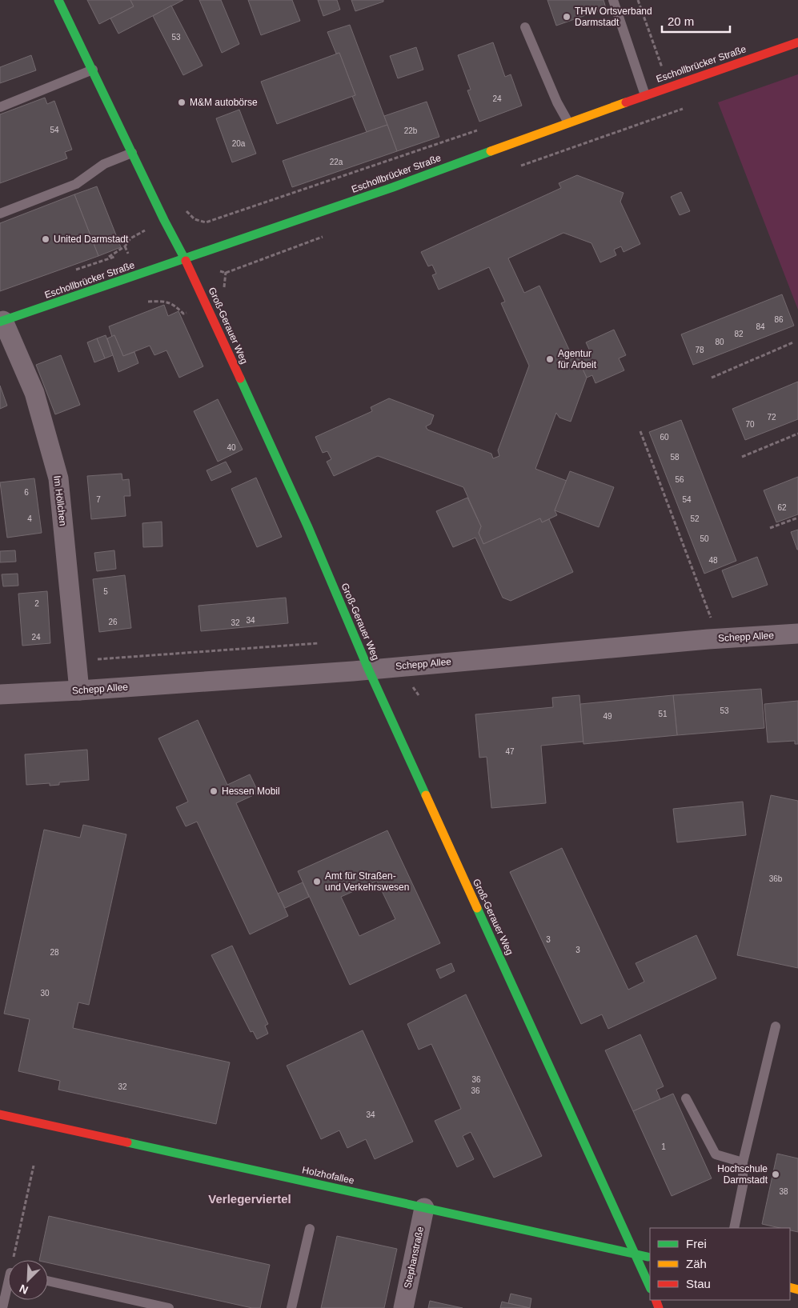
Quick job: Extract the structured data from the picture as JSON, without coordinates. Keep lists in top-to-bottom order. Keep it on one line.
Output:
{"streets":{"main road":["Eschollbrücker Straße","Groß-Gerauer Weg","Holzhofallee"],"street":["Im Höllchen","Schepp Allee","Stephanstraße"]},"crossings":[["Eschollbrücker Straße","Groß-Gerauer Weg"],["Eschollbrücker Straße","Im Höllchen"],["Groß-Gerauer Weg","Schepp Allee"],["Groß-Gerauer Weg","Holzhofallee"],["Im Höllchen","Schepp Allee"],["Holzhofallee","Stephanstraße"]],"districts":["Verlegerviertel"],"places":["THW Ortsverband Darmstadt","M&M autobörse","United Darmstadt","Agentur für Arbeit","Hessen Mobil","Amt für Straßen- und Verkehrswesen","Hochschule Darmstadt"],"house_numbers":["53","24","54","22b","20a","22a","86","84","82","80","78","72","70","60","40","58","56","6","7","54","62","4","52","50","48","5","2","34","26","32","24","53","51","49","47","36b","3","3","28","30","36","32","36","34","1","38"],"legend":["Frei","Zäh","Stau"],"scale_bar":"20 m","north":"bottom left"}
